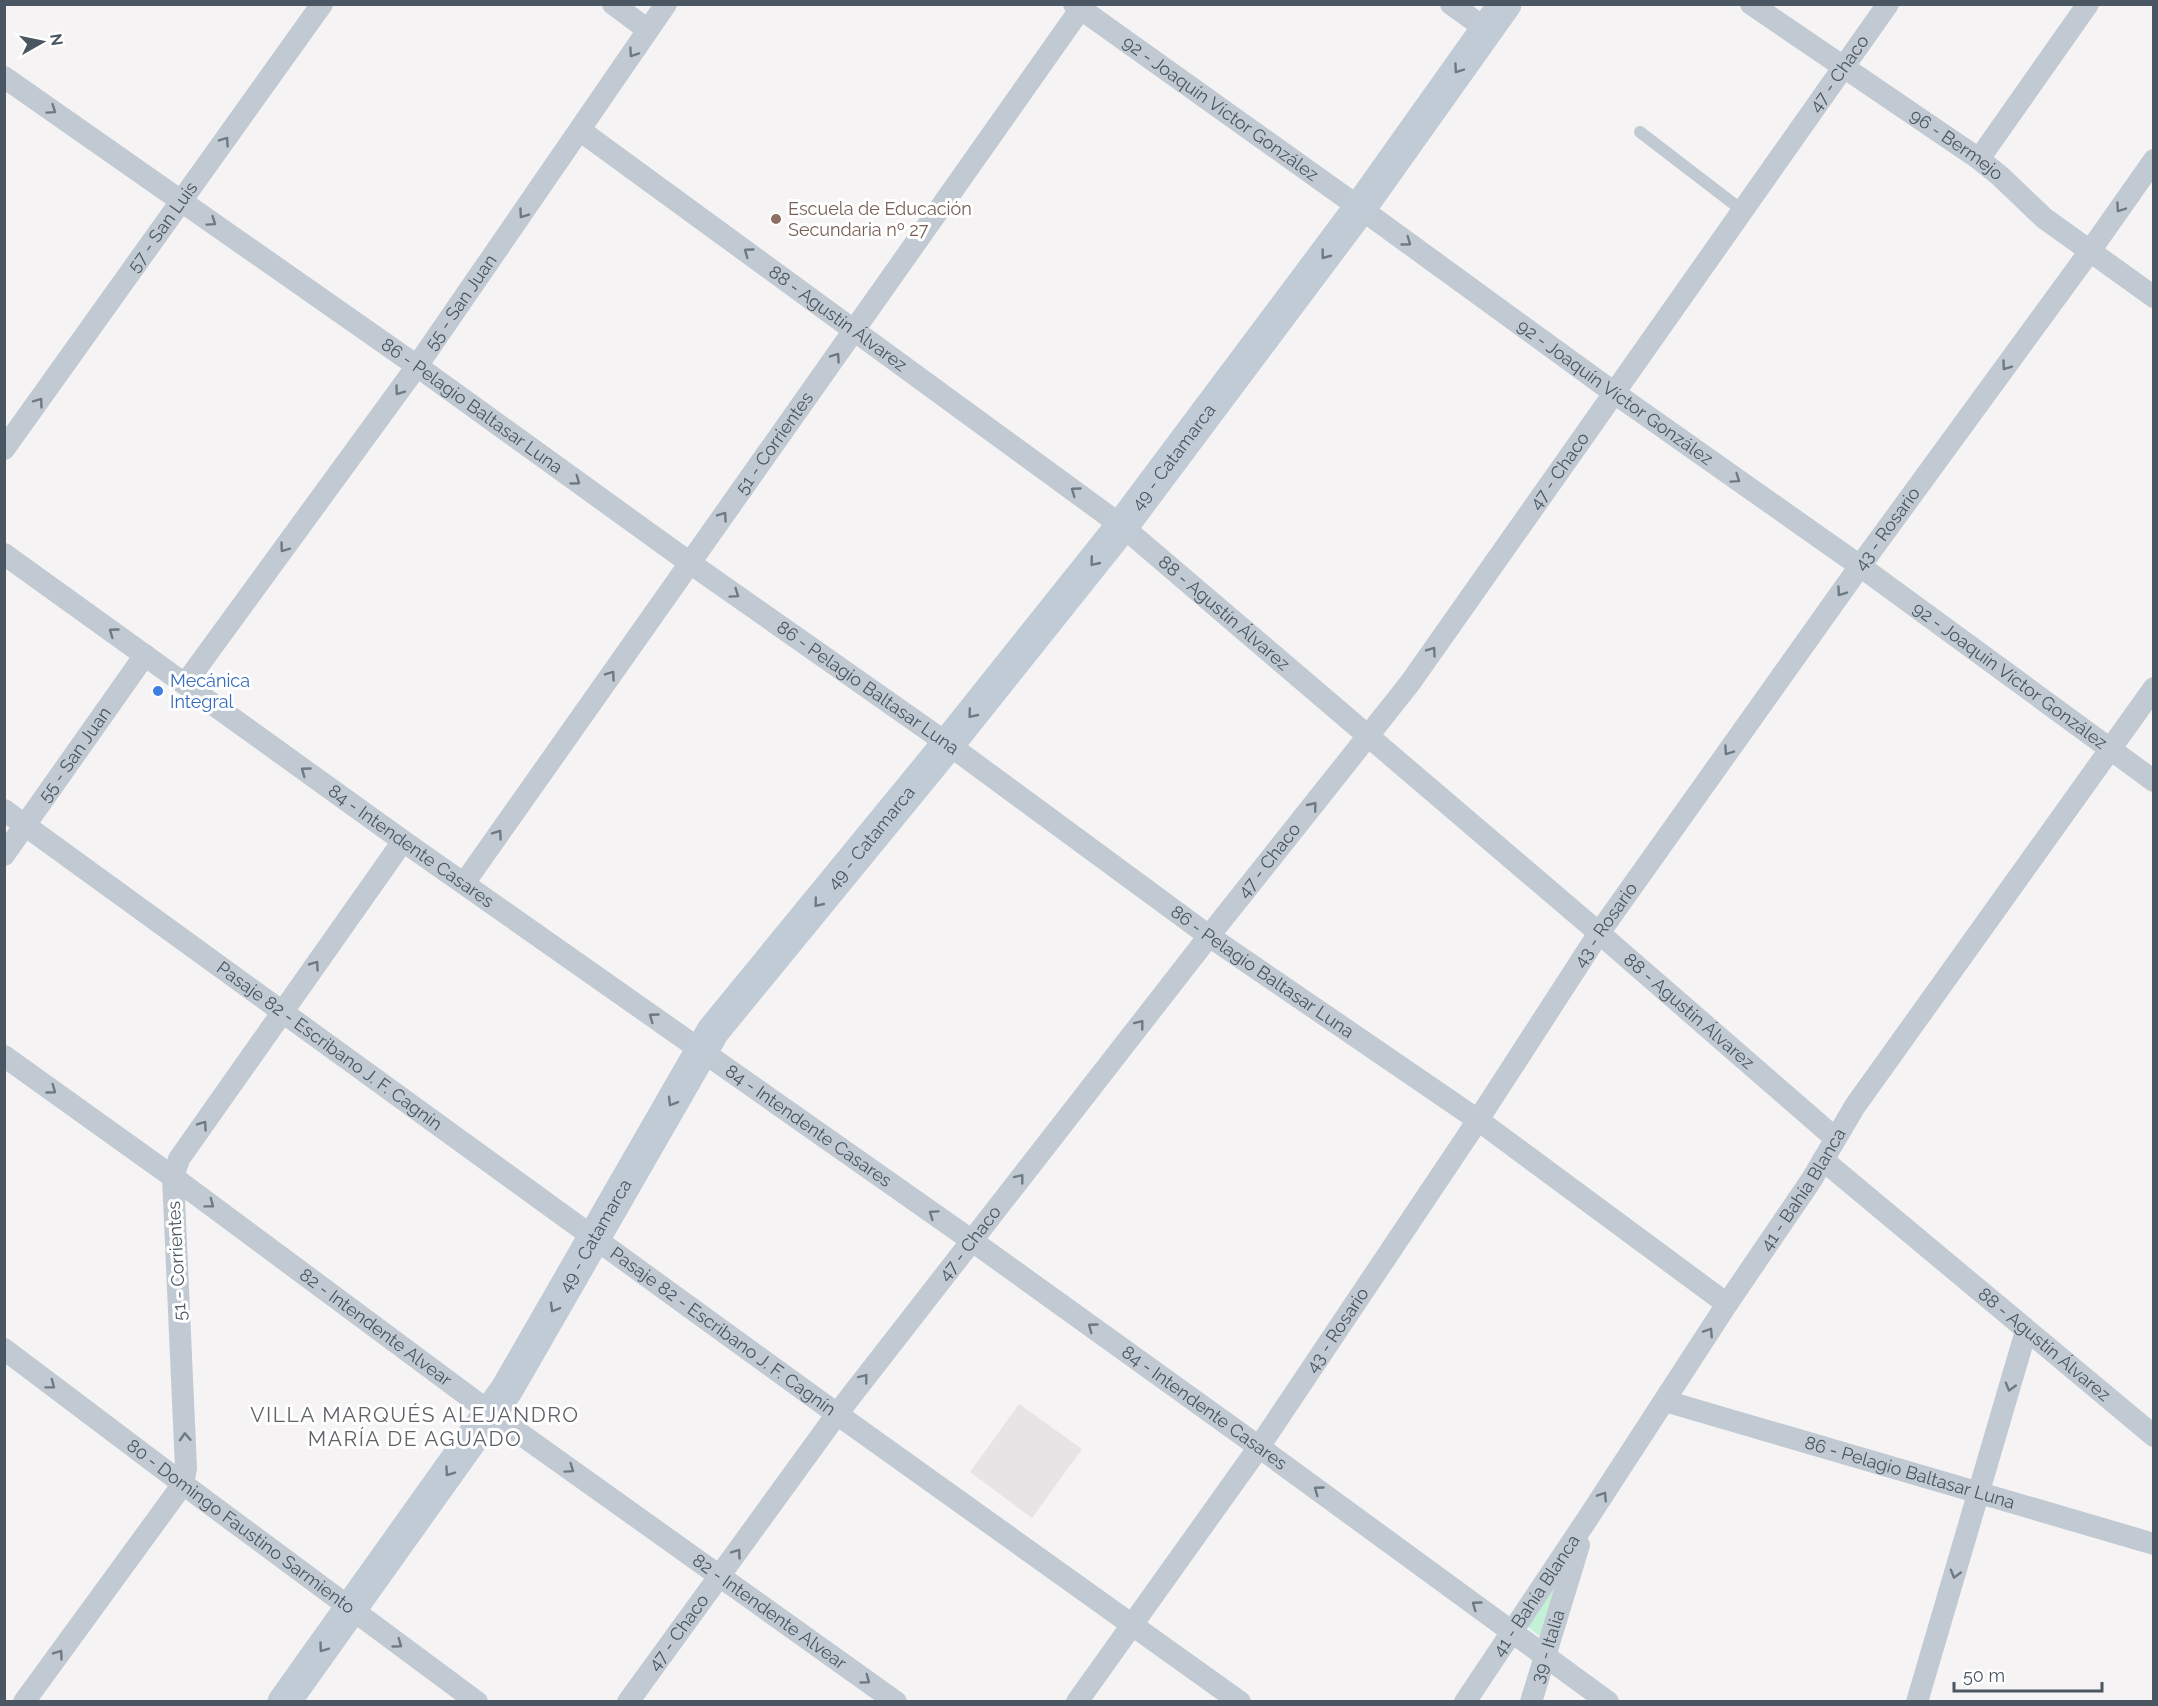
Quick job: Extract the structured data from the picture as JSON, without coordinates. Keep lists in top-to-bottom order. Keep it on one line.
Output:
{"streets":{"street":["47 - Chaco","92 - Joaquín Víctor González","96 - Bermejo","57 - San Luis","55 - San Juan","88 - Agustín Álvarez","86 - Pelagio Baltasar Luna","51 - Corrientes","49 - Catamarca","43 - Rosario","84 - Intendente Casares","Pasaje 82 - Escribano J. F. Cagnín","41 - Bahía Blanca","82 - Intendente Alvear","80 - Domingo Faustino Sarmiento","39 - Italia"]},"crossings":[["47 - Chaco","92 - Joaquín Víctor González"],["47 - Chaco","96 - Bermejo"],["47 - Chaco","88 - Agustín Álvarez"],["47 - Chaco","86 - Pelagio Baltasar Luna"],["47 - Chaco","84 - Intendente Casares"],["47 - Chaco","Pasaje 82 - Escribano J. F. Cagnín"],["47 - Chaco","82 - Intendente Alvear"],["92 - Joaquín Víctor González","51 - Corrientes"],["92 - Joaquín Víctor González","49 - Catamarca"],["92 - Joaquín Víctor González","43 - Rosario"],["92 - Joaquín Víctor González","41 - Bahía Blanca"],["96 - Bermejo","43 - Rosario"],["57 - San Luis","86 - Pelagio Baltasar Luna"],["55 - San Juan","88 - Agustín Álvarez"],["55 - San Juan","86 - Pelagio Baltasar Luna"],["55 - San Juan","84 - Intendente Casares"],["55 - San Juan","Pasaje 82 - Escribano J. F. Cagnín"],["88 - Agustín Álvarez","51 - Corrientes"],["88 - Agustín Álvarez","49 - Catamarca"],["88 - Agustín Álvarez","43 - Rosario"],["88 - Agustín Álvarez","41 - Bahía Blanca"],["86 - Pelagio Baltasar Luna","51 - Corrientes"],["86 - Pelagio Baltasar Luna","49 - Catamarca"],["86 - Pelagio Baltasar Luna","43 - Rosario"],["86 - Pelagio Baltasar Luna","41 - Bahía Blanca"],["51 - Corrientes","84 - Intendente Casares"],["51 - Corrientes","Pasaje 82 - Escribano J. F. Cagnín"],["51 - Corrientes","82 - Intendente Alvear"],["51 - Corrientes","80 - Domingo Faustino Sarmiento"],["49 - Catamarca","84 - Intendente Casares"],["49 - Catamarca","Pasaje 82 - Escribano J. F. Cagnín"],["49 - Catamarca","82 - Intendente Alvear"],["49 - Catamarca","80 - Domingo Faustino Sarmiento"],["43 - Rosario","84 - Intendente Casares"],["43 - Rosario","Pasaje 82 - Escribano J. F. Cagnín"],["84 - Intendente Casares","41 - Bahía Blanca"],["84 - Intendente Casares","39 - Italia"],["41 - Bahía Blanca","39 - Italia"]],"one_way":["47 - Chaco","92 - Joaquín Víctor González","57 - San Luis","55 - San Juan","86 - Pelagio Baltasar Luna","51 - Corrientes","49 - Catamarca","43 - Rosario","84 - Intendente Casares","82 - Intendente Alvear","80 - Domingo Faustino Sarmiento"],"districts":["VILLA MARQUÉS ALEJANDRO MARÍA DE AGUADO"],"places":["Escuela de Educación Secundaria nº 27","Mecánica Integral"],"scale_bar":"50 m","north":"right"}
